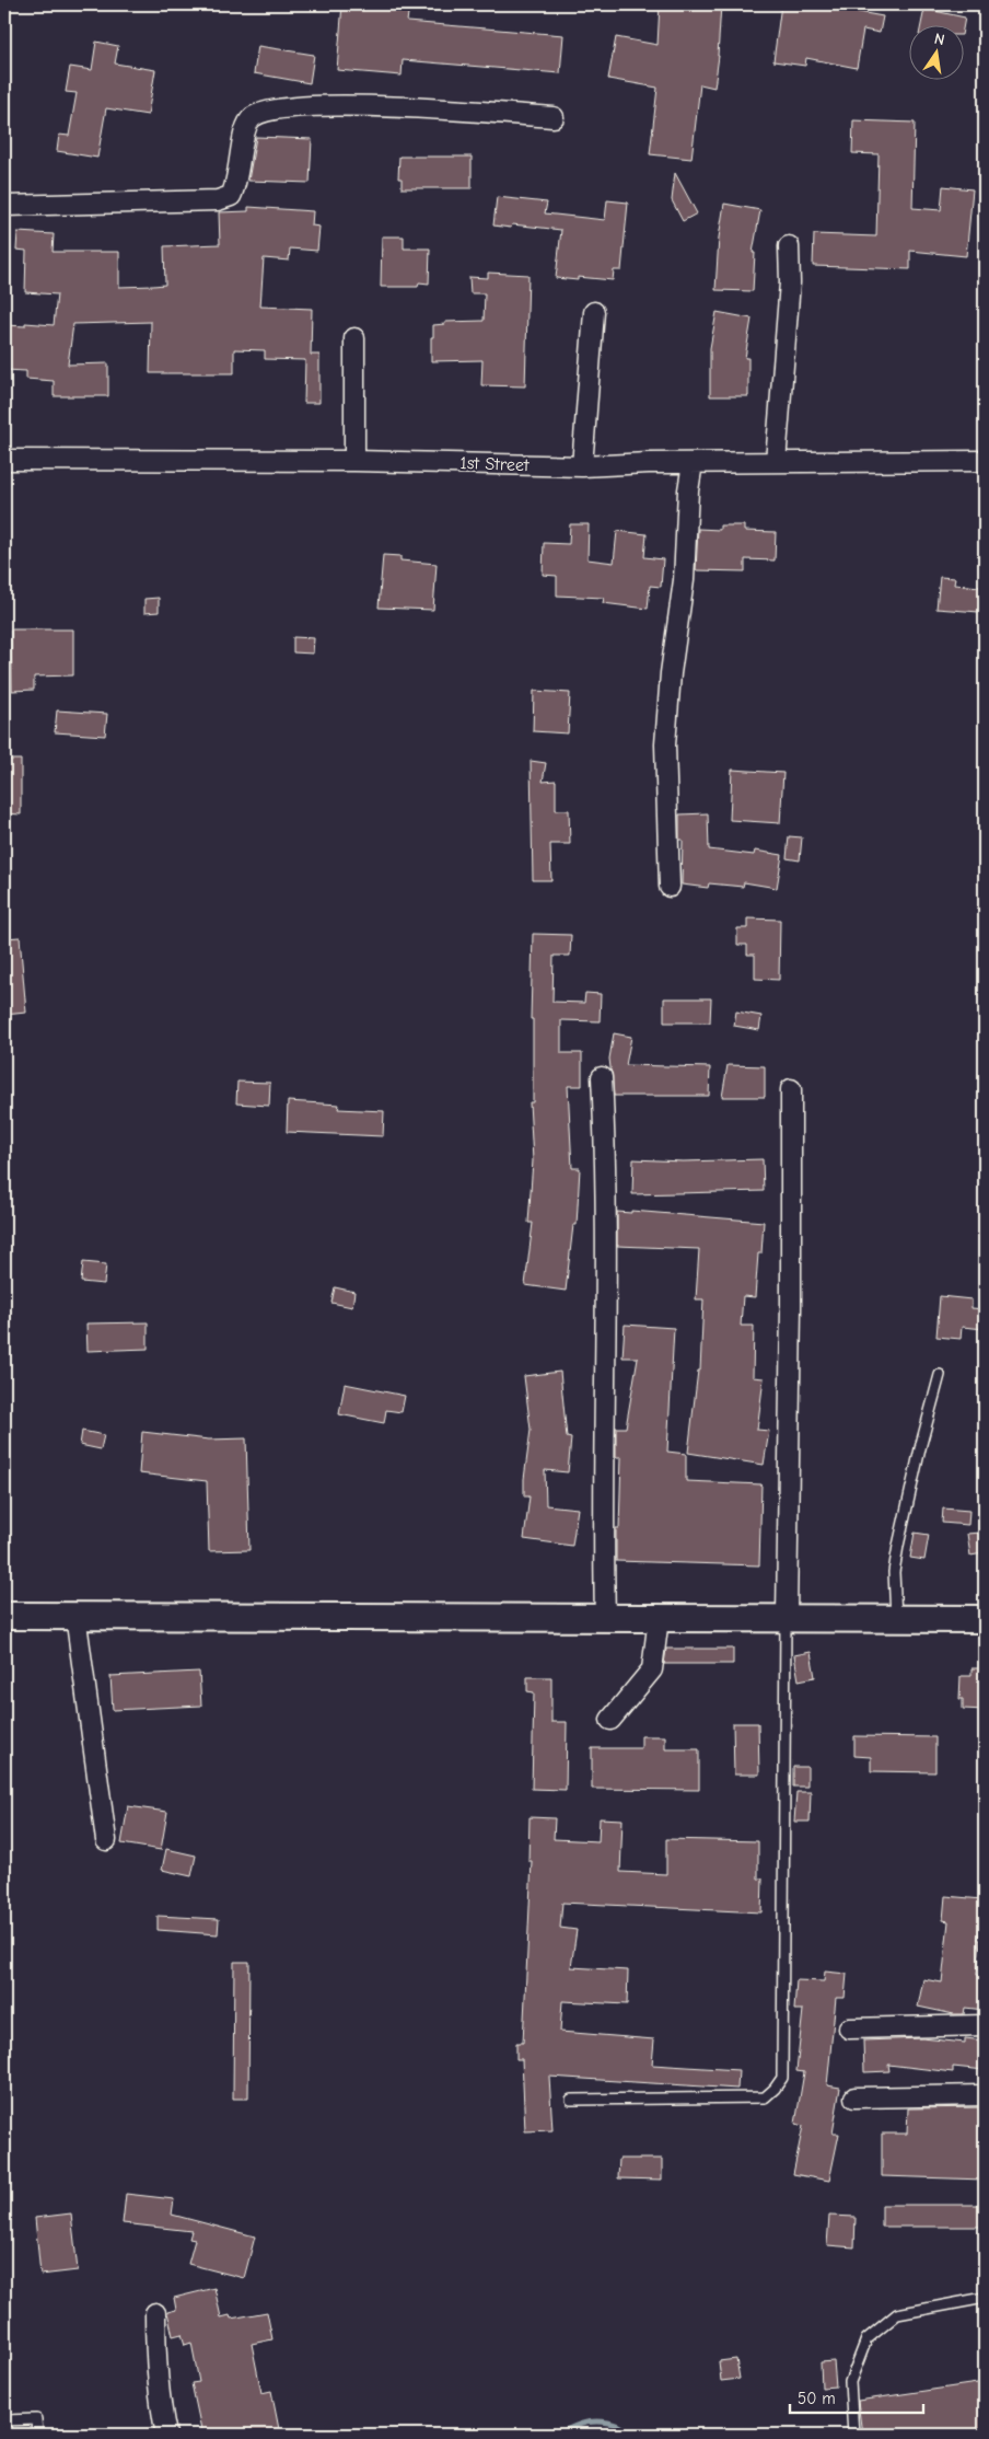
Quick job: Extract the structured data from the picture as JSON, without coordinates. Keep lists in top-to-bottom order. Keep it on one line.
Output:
{"streets":{"street":["1st Street"]},"scale_bar":"50 m","north":"top"}
